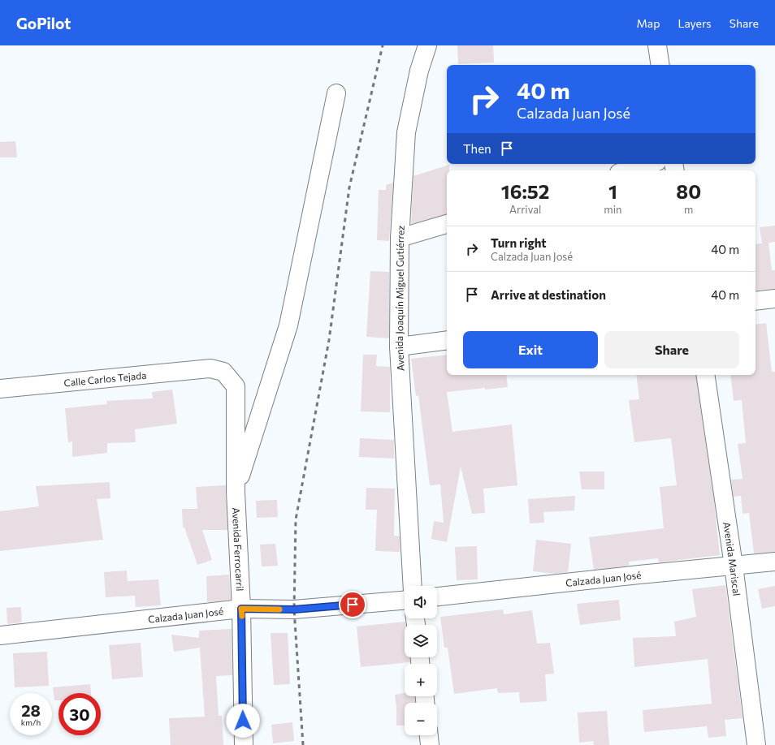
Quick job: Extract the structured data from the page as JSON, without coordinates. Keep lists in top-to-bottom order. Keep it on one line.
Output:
{"streets":{"street":["Avenida Joaquín Miguel Gutiérrez","Calle Carlos Tejada","Avenida Ferrocarril","Avenida Mariscal","Calzada Juan José"]},"crossings":[["Calle Carlos Tejada","Avenida Ferrocarril"],["Avenida Ferrocarril","Calzada Juan José"],["Avenida Mariscal","Calzada Juan José"]],"page":{"header":"GoPilot","nav":["Map","Layers","Share"],"turn":["40 m","Calzada Juan José"],"then":"Then","eta":["16:52","Arrival","1","min","80","m"],"list":[{"name":"Turn right","note":"Calzada Juan José","value":"40 m"},{"name":"Arrive at destination","value":"40 m"}],"buttons":["Exit","Share"],"map_buttons":["+","−"],"speed":"28 km/h","limit":"30"}}
